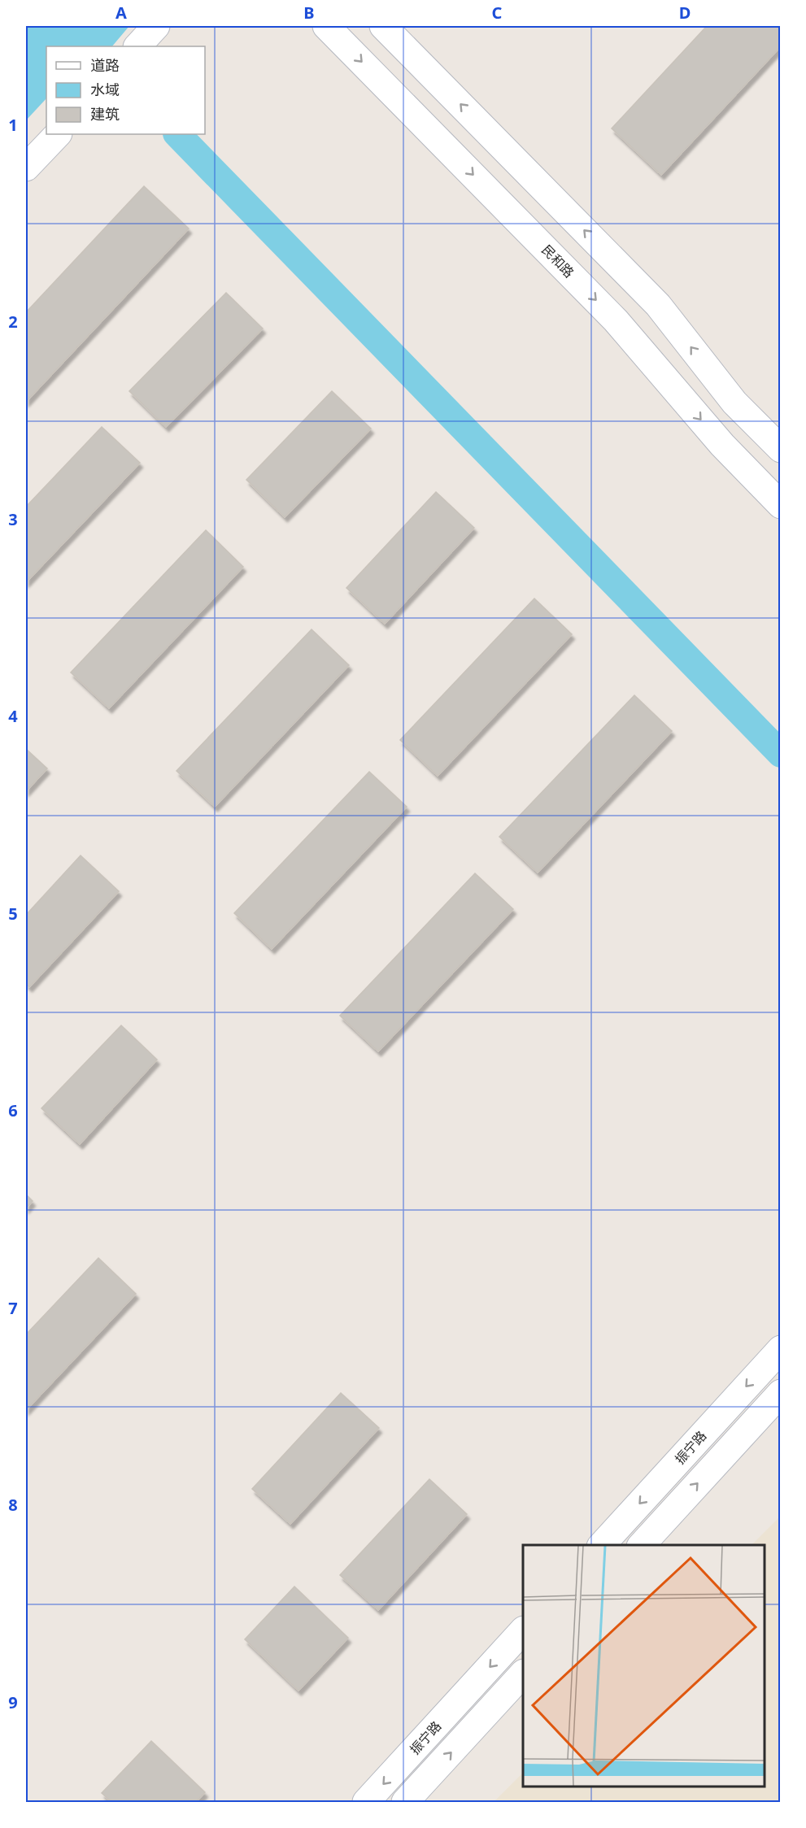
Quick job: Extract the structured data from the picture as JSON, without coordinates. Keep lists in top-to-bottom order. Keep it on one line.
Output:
{"streets":{"main road":["民和路","振宁路"]},"legend":["道路","水域","建筑"],"grid":{"columns":["A","B","C","D"],"rows":["1","2","3","4","5","6","7","8","9"]}}
